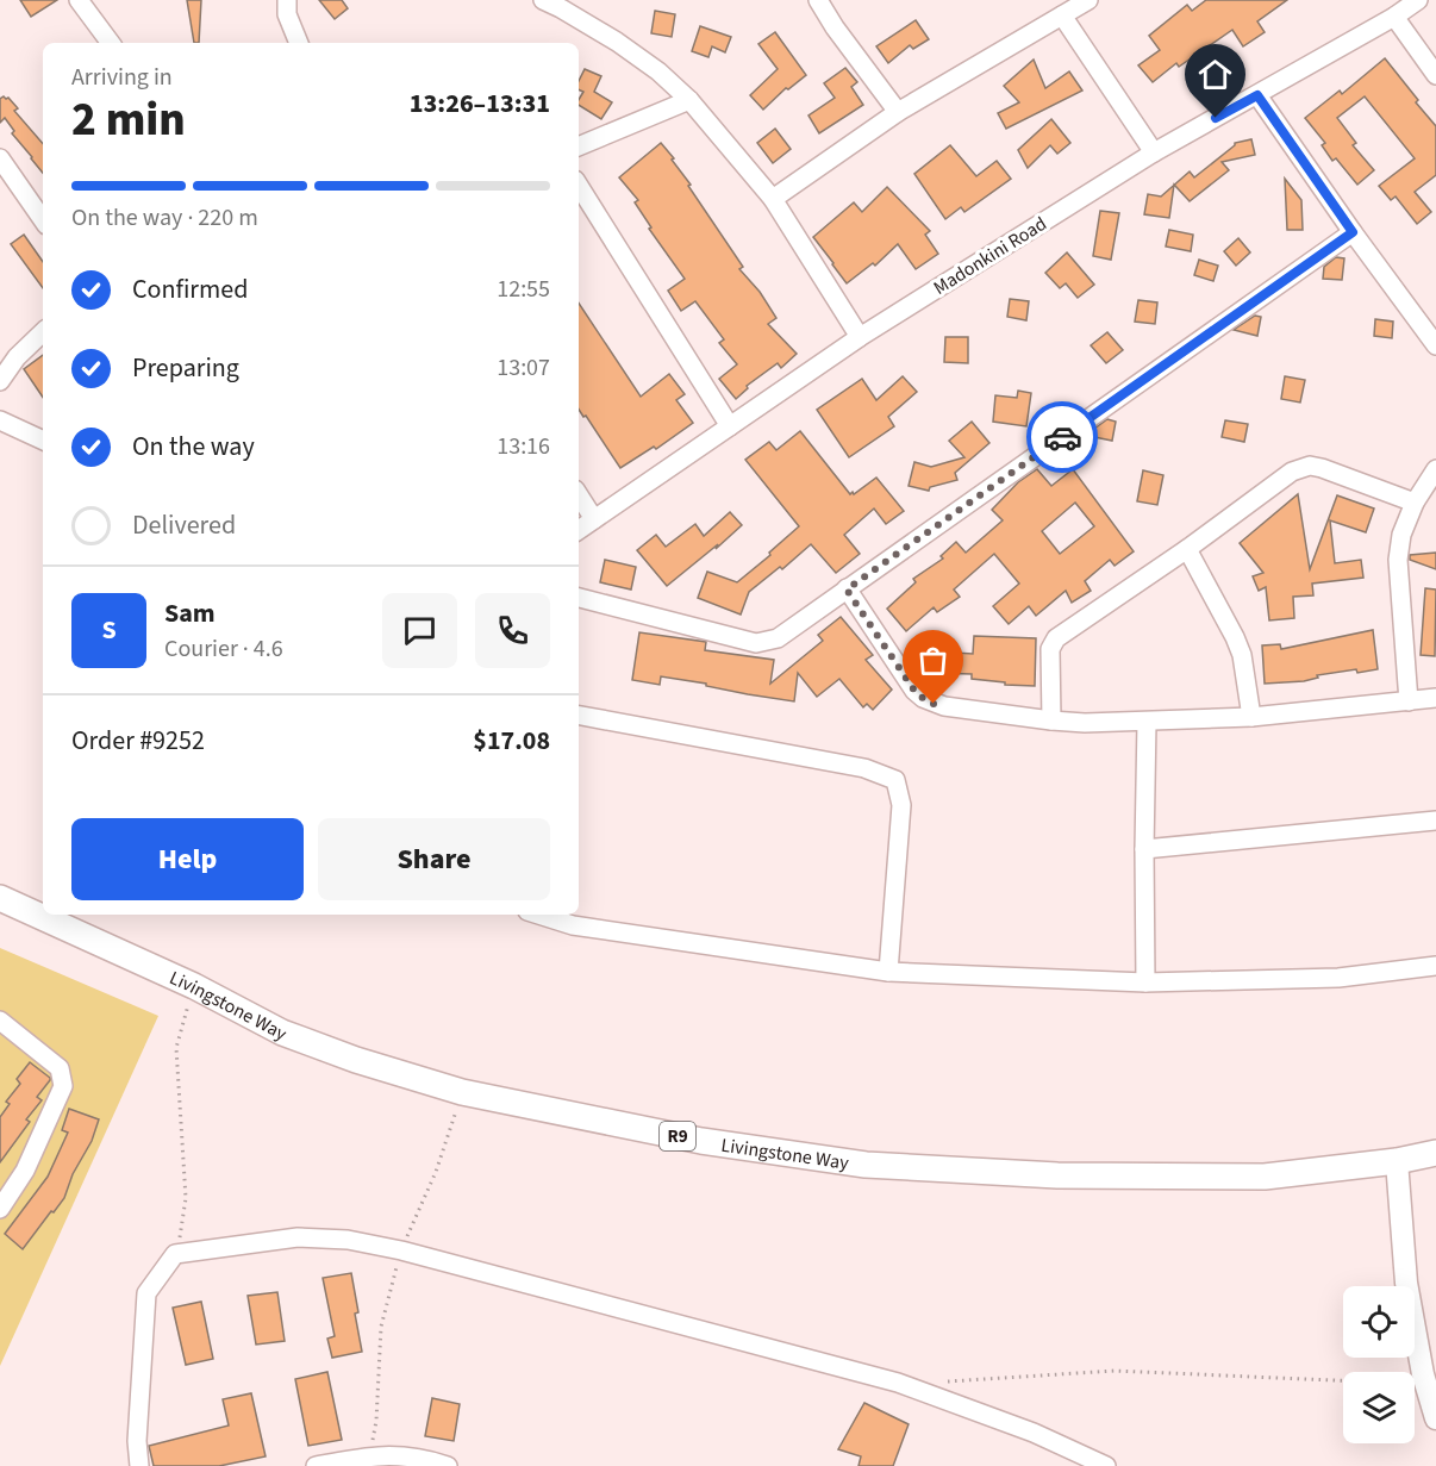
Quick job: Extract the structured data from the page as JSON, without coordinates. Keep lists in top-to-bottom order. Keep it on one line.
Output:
{"streets":{"highway":["Livingstone Way","R9"],"street":["Madonkini Road"]},"crossings":[["Livingstone Way","R9"]],"page":{"heading":["2 min","Arriving in","13:26–13:31"],"panel":["Sam","Courier · 4.6","Order #9252","$17.08"],"bar":"On the way · 220 m","list":[["Confirmed","12:55"],["Preparing","13:07"],["On the way","13:16"],"Delivered"],"round":"S","buttons":["Help","Share"]}}
